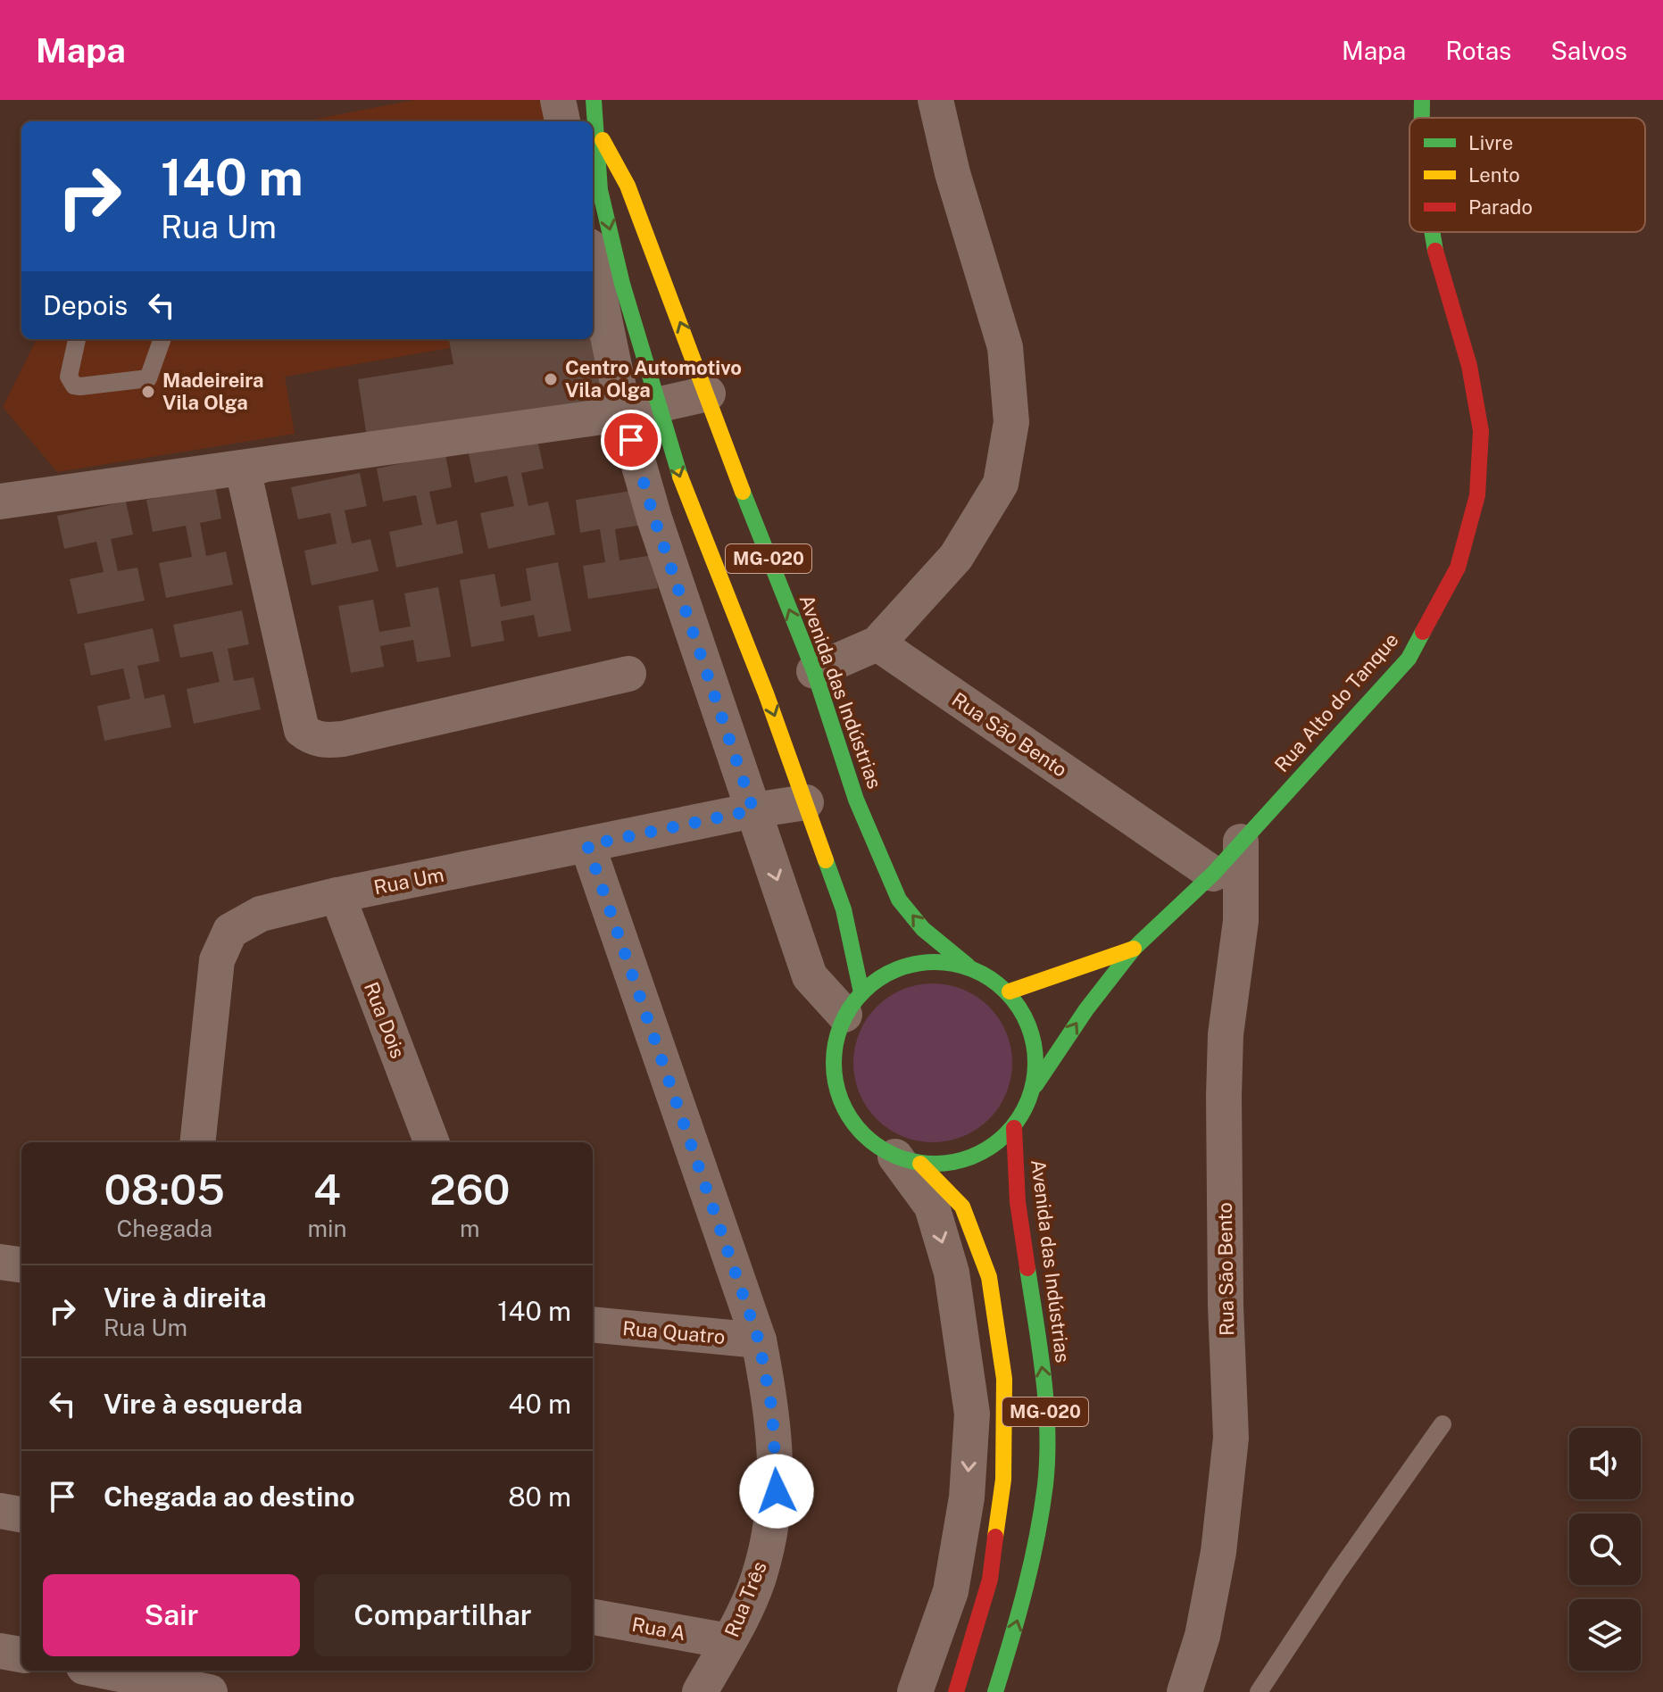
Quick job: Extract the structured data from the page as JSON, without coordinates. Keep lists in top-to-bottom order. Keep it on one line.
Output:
{"streets":{"main road":["MG-020","Avenida das Indústrias","Rua Alto do Tanque"],"street":["Rua São Bento","Rua Um","Rua Dois","Rua Quatro","Rua Três","Rua A"]},"crossings":[["MG-020","Avenida das Indústrias"],["MG-020","Rua Alto do Tanque"],["MG-020","Rua Um"],["Avenida das Indústrias","Rua Alto do Tanque"],["Rua Alto do Tanque","Rua São Bento"],["Rua Um","Rua Dois"],["Rua Um","Rua Três"],["Rua Quatro","Rua Três"],["Rua Três","Rua A"]],"places":["Centro Automotivo Vila Olga","Madeireira Vila Olga"],"legend":["Livre","Lento","Parado"],"page":{"header":"Mapa","nav":["Mapa","Rotas","Salvos"],"turn":["140 m","Rua Um"],"then":"Depois","eta":["08:05","Chegada","4","min","260","m"],"list":[{"name":"Vire à direita","note":"Rua Um","value":"140 m"},{"name":"Vire à esquerda","value":"40 m"},{"name":"Chegada ao destino","value":"80 m"}],"buttons":["Sair","Compartilhar"]}}
